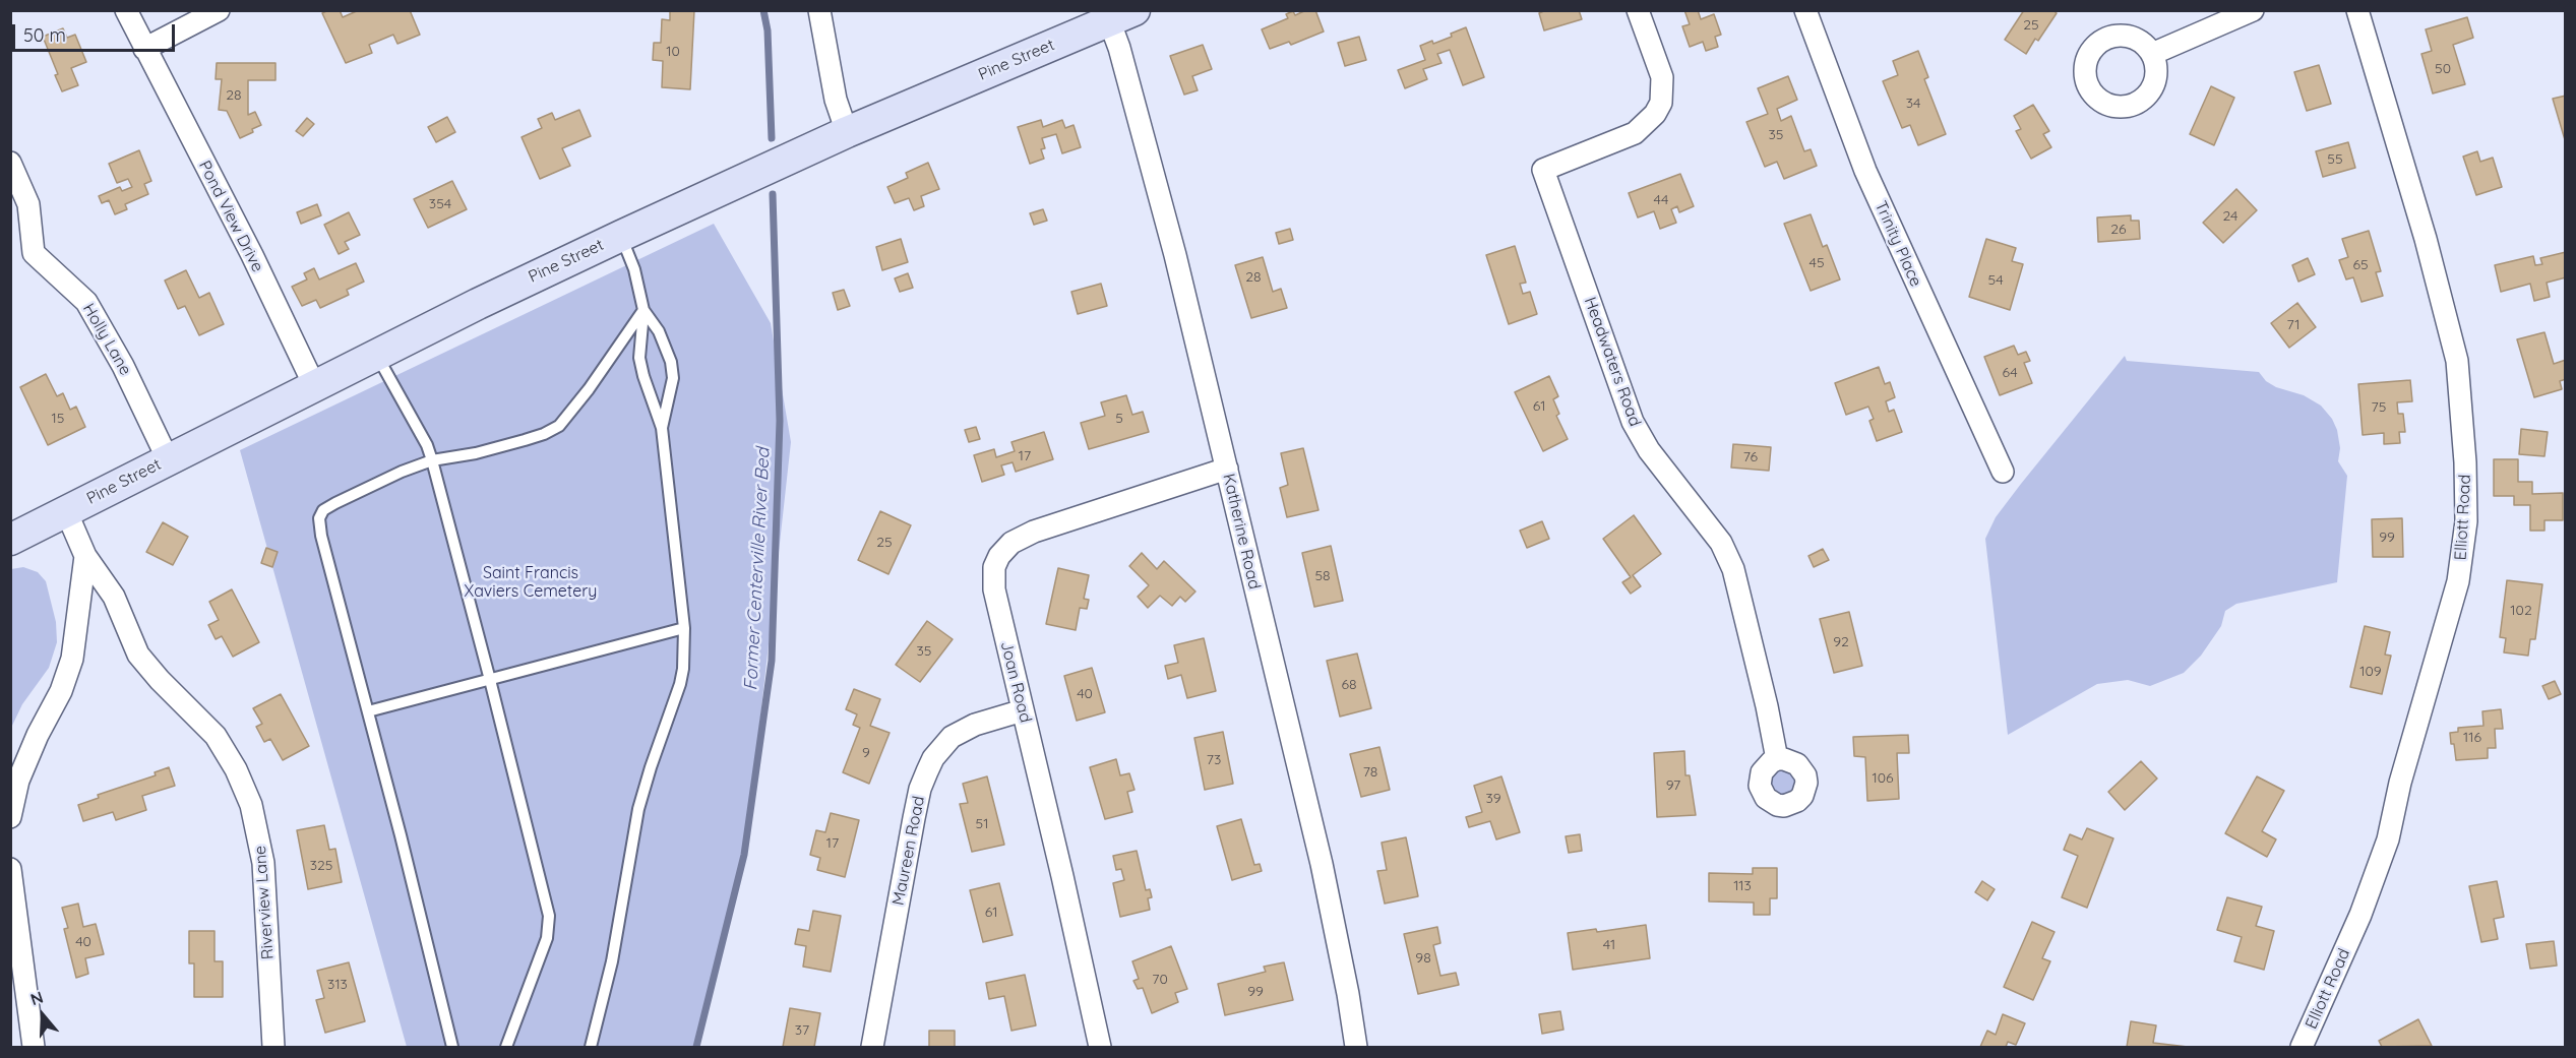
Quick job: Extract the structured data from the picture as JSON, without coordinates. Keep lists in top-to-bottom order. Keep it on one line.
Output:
{"streets":{"main road":["Pine Street"],"street":["Pond View Drive","Trinity Place","Holly Lane","Headwaters Road","Elliott Road","Katherine Road","Joan Road","Maureen Road","Riverview Lane"]},"crossings":[["Pine Street","Pond View Drive"],["Pine Street","Holly Lane"],["Pine Street","Katherine Road"],["Pine Street","Riverview Lane"],["Katherine Road","Joan Road"],["Joan Road","Maureen Road"]],"water":["Former Centerville River Bed"],"parks":["Saint Francis Xaviers Cemetery"],"house_numbers":["25","10","50","28","34","35","55","44","354","24","26","45","65","28","54","71","64","61","75","15","5","17","76","99","25","58","102","92","35","109","68","40","116","9","73","78","106","97","39","51","17","325","113","61","40","41","98","70","313","99","37"],"scale_bar":"50 m","north":"top"}
